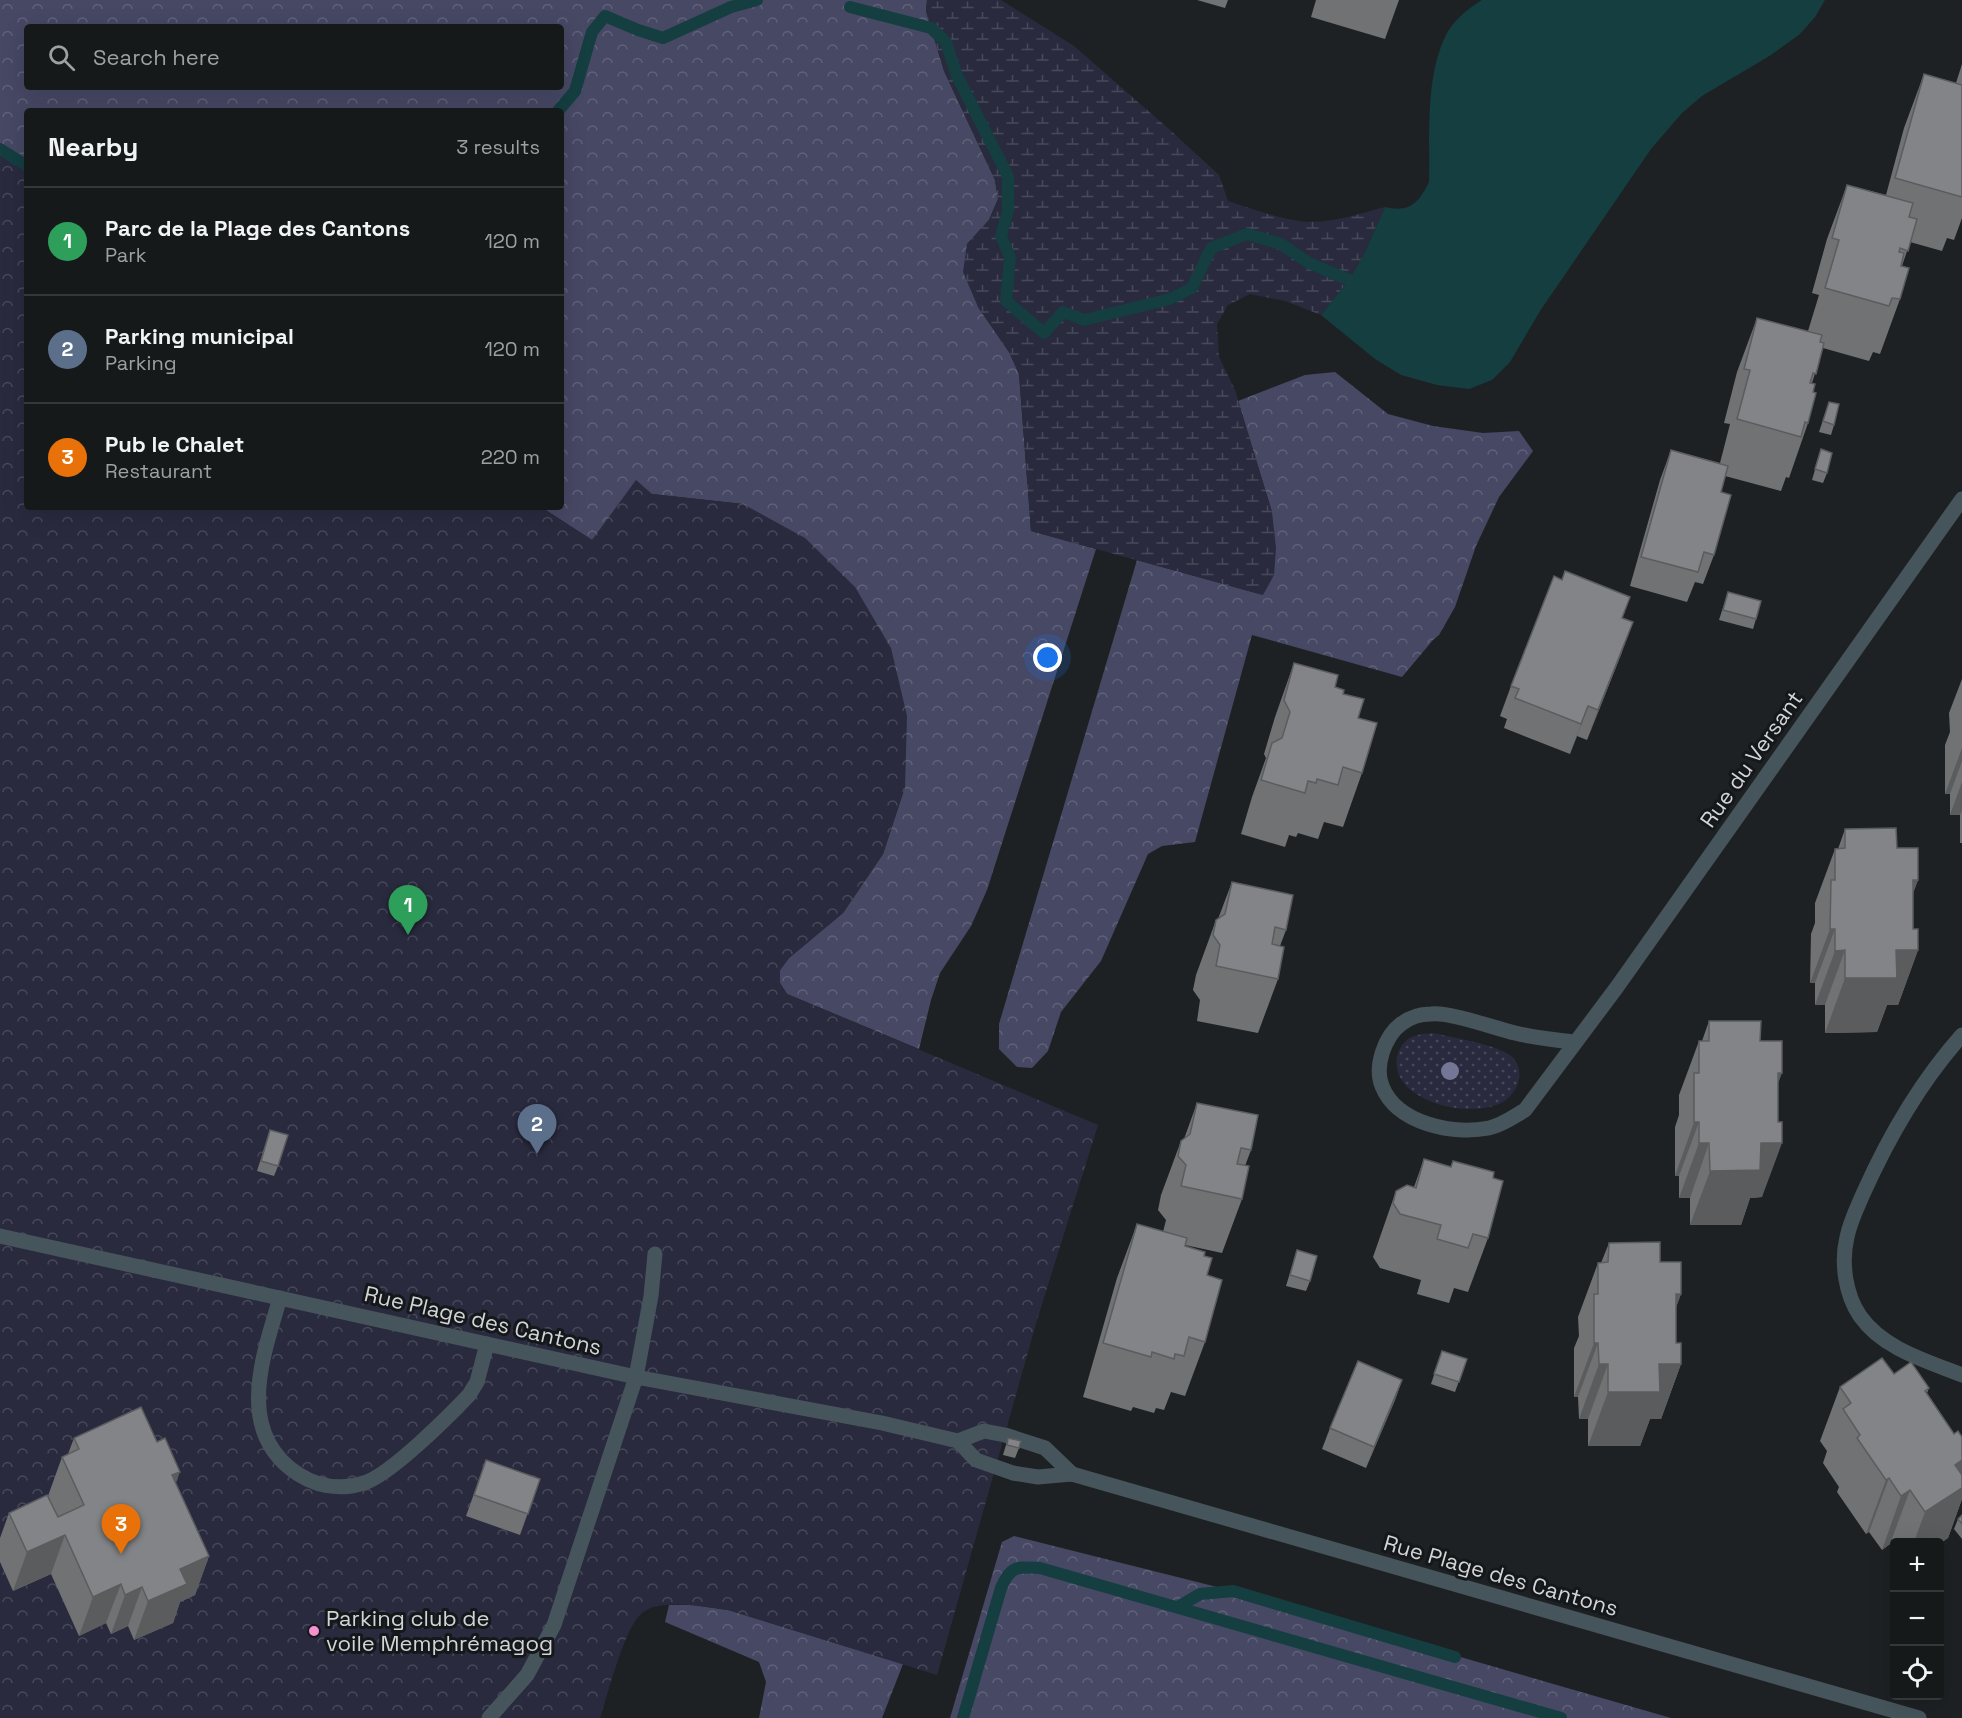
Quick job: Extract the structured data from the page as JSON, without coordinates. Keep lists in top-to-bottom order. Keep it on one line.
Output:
{"streets":{"street":["Rue du Versant","Rue Plage des Cantons"]},"places":["Parking club de voile Memphrémagog"],"page":{"search":"Search here","heading":["Nearby","3 results"],"list":[{"mark":"1","name":"Parc de la Plage des Cantons","note":"Park","value":"120 m"},{"mark":"2","name":"Parking municipal","note":"Parking","value":"120 m"},{"mark":"3","name":"Pub le Chalet","note":"Restaurant","value":"220 m"}],"pins":["1","2","3"],"map_buttons":["+","−"]}}
